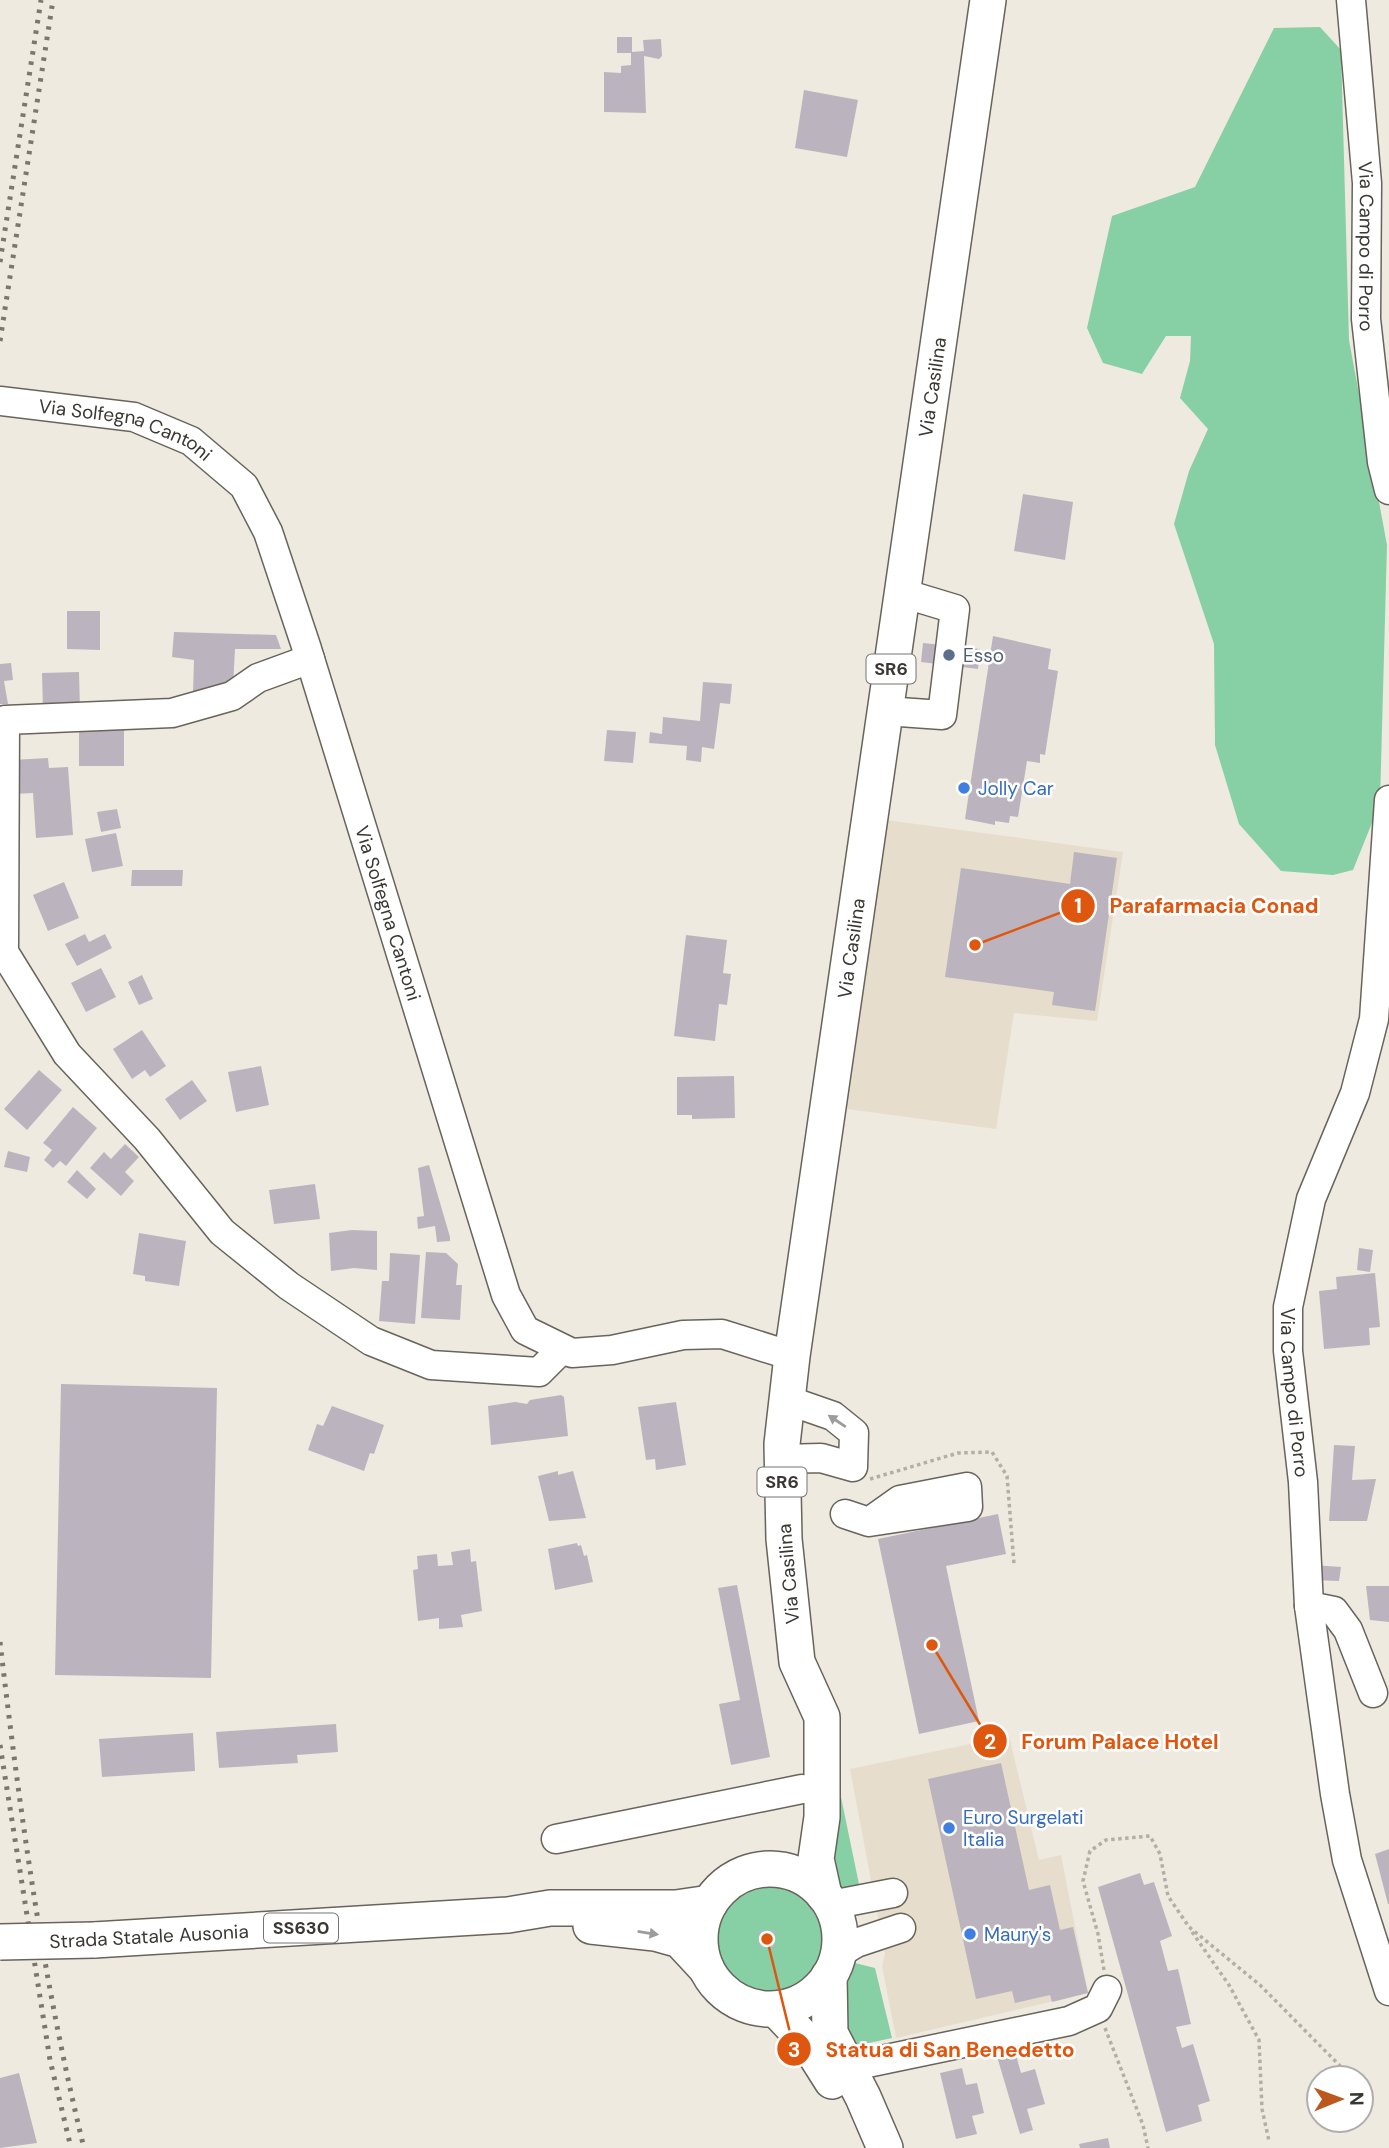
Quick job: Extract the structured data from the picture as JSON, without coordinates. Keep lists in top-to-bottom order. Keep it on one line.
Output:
{"streets":{"main road":["Via Casilina","SR6","SS630","Strada Statale Ausonia"],"street":["Via Campo di Porro","Via Solfegna Cantoni"]},"crossings":[["Via Casilina","Via Solfegna Cantoni"],["Via Casilina","Strada Statale Ausonia"]],"places":["Esso","Jolly Car","Parafarmacia Conad","Forum Palace Hotel","Euro Surgelati Italia","Maury's","Statua di San Benedetto"],"north":"right"}
